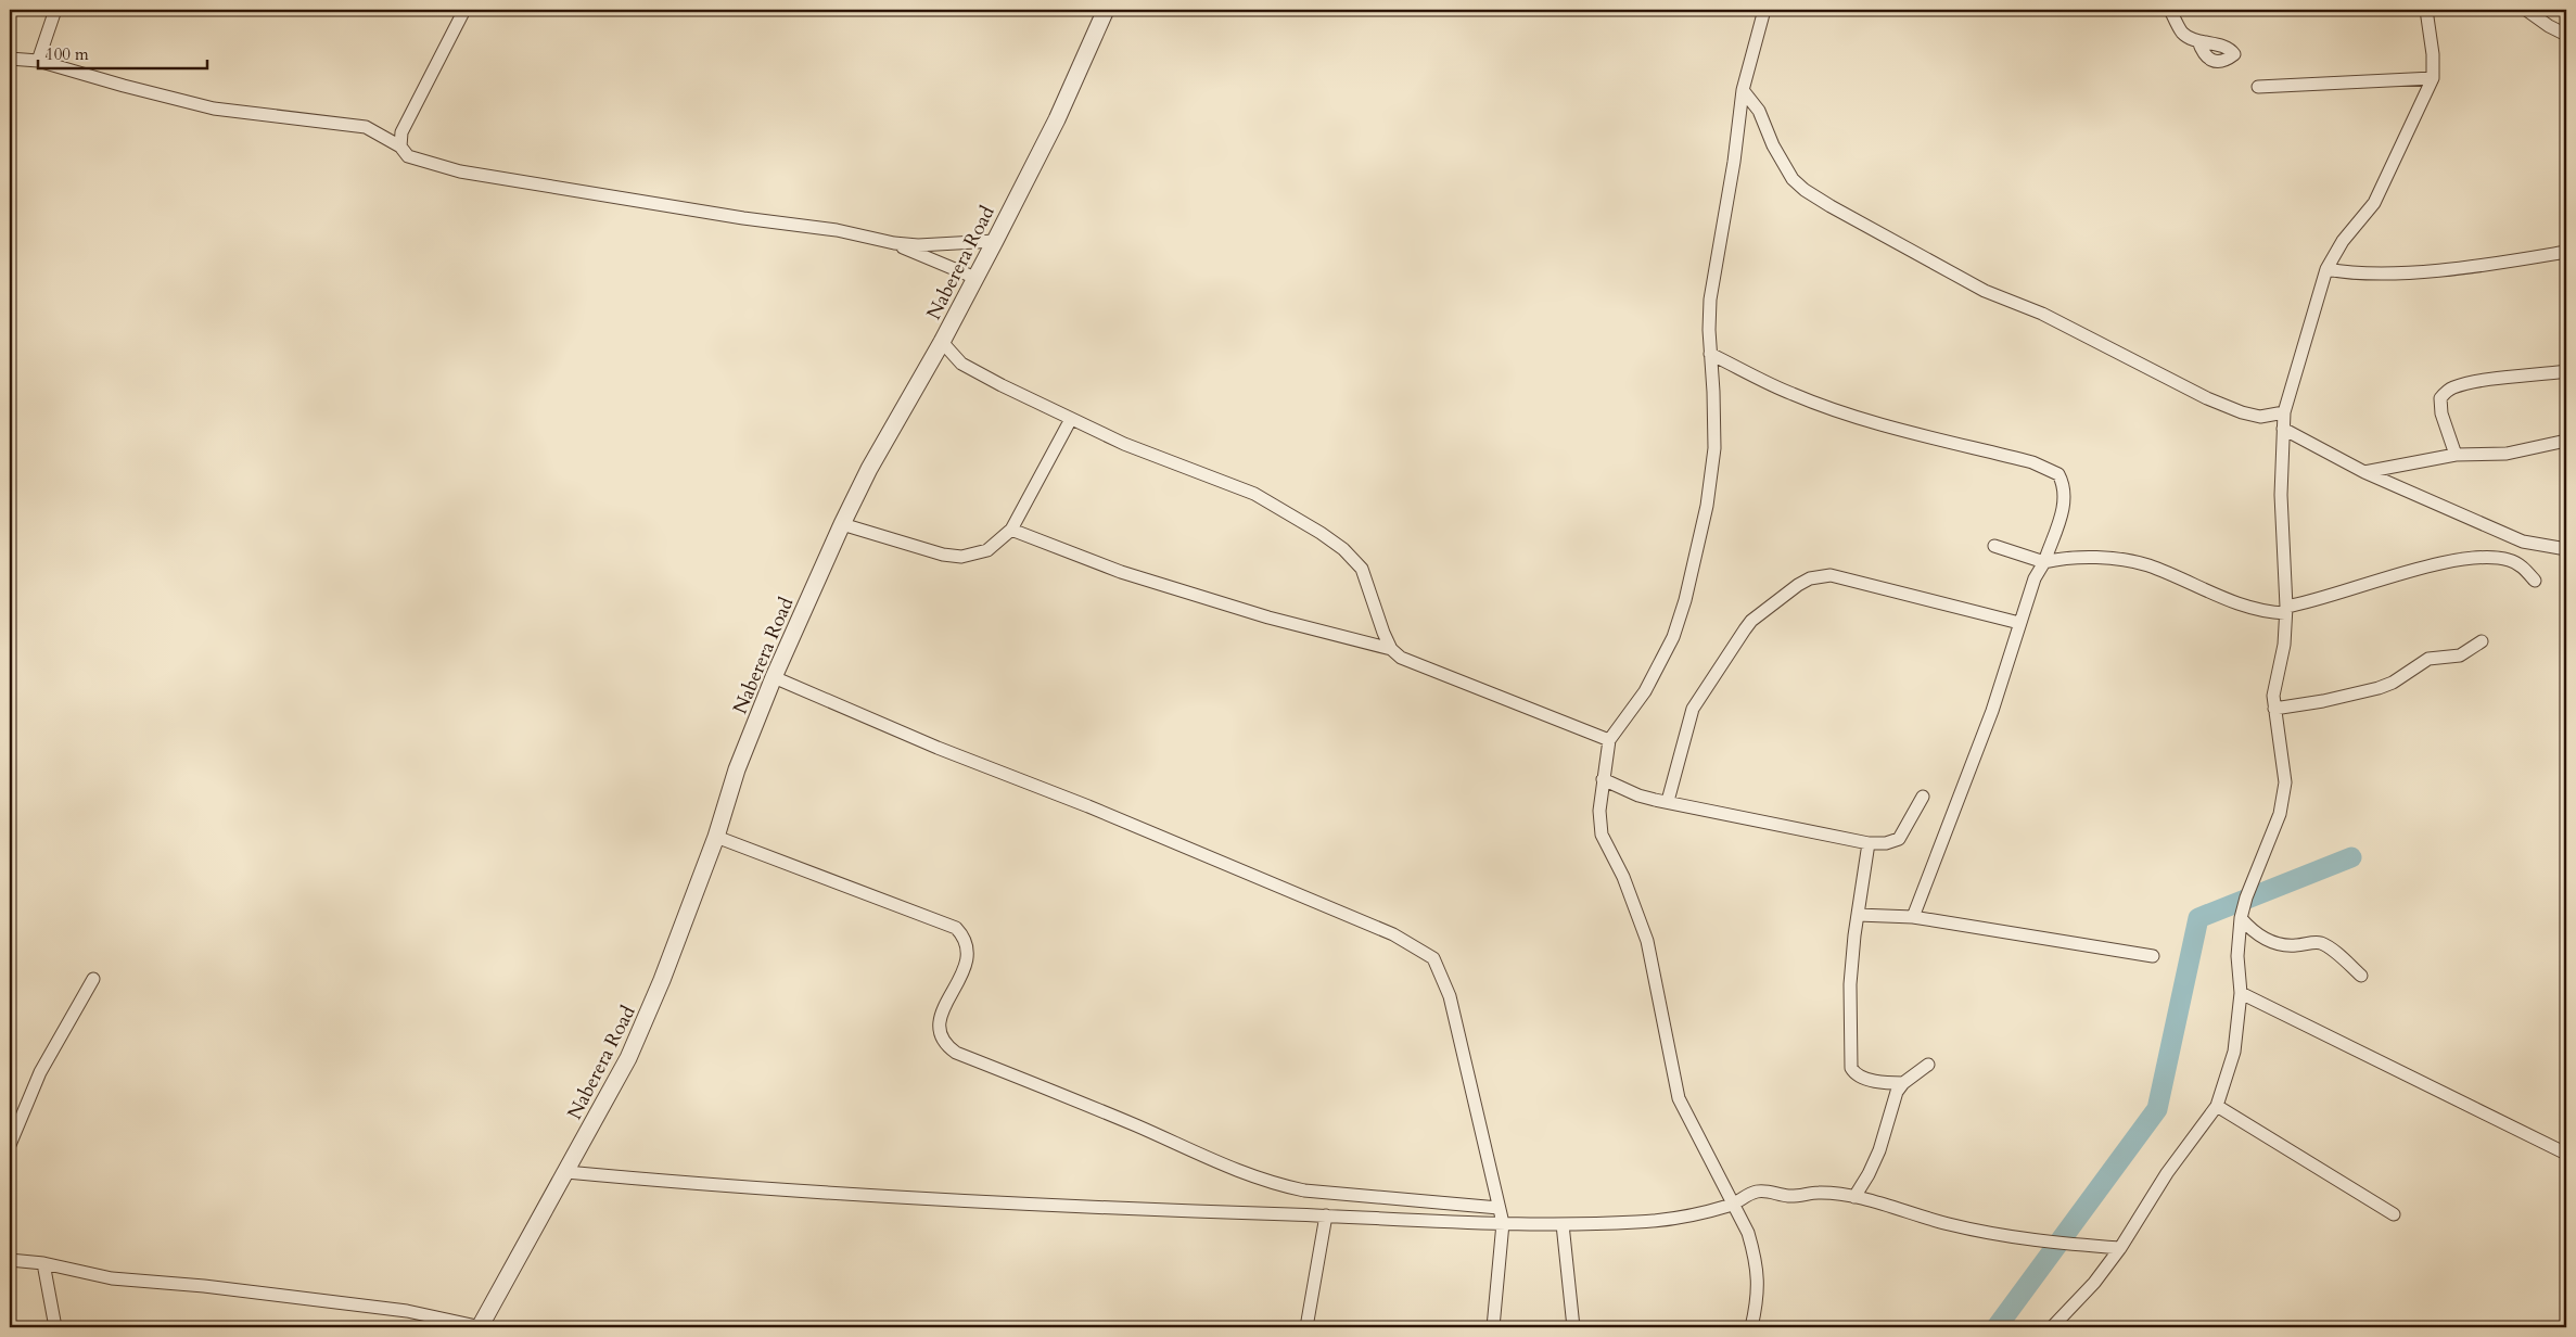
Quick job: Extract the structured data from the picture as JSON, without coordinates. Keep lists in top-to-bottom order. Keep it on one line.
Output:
{"streets":{"street":["Naberera Road"]},"scale_bar":"100 m"}
